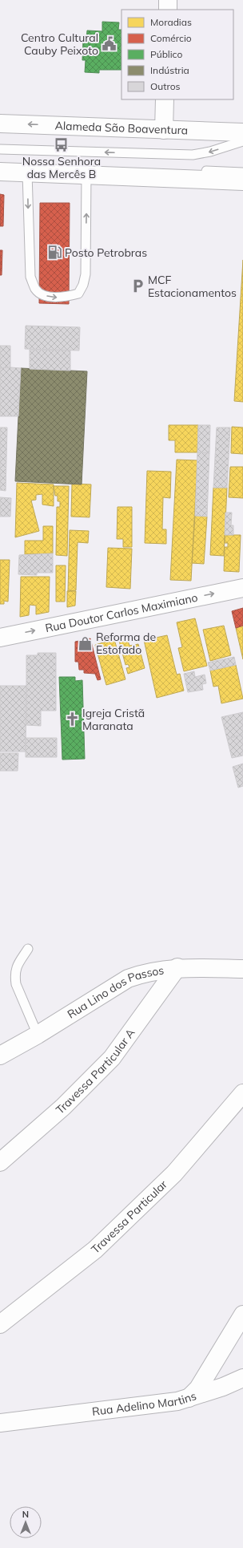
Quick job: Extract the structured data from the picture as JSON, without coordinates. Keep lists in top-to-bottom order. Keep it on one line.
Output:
{"streets":{"main road":["Alameda São Boaventura","Rua Doutor Carlos Maximiano","Rua Lino dos Passos","Travessa Particular A","Travessa Particular","Rua Adelino Martins"]},"crossings":[["Rua Lino dos Passos","Travessa Particular A"]],"one_way":["Rua Doutor Carlos Maximiano"],"places":{"public building":["Centro Cultural Cauby Peixoto"],"bus stop":["Nossa Senhora das Mercês B"],"fuel station":["Posto Petrobras"],"parking":["MCF Estacionamentos"],"shop":["Reforma de Estofado"],"church":["Igreja Cristã Maranata"]},"legend":["Moradias","Comércio","Público","Indústria","Outros"],"north":"top"}
